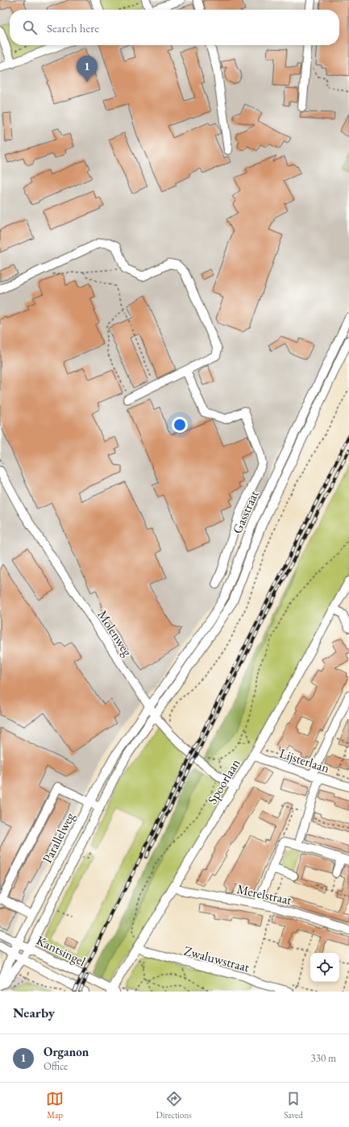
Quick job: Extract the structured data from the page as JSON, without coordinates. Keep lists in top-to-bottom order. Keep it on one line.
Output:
{"streets":{"street":["Gasstraat","Molenweg","Lijsterlaan","Spoorlaan","Parallelweg","Merelstraat","Kantsingel","Zwaluwstraat"]},"crossings":[["Gasstraat","Molenweg"],["Gasstraat","Parallelweg"],["Molenweg","Spoorlaan"],["Molenweg","Parallelweg"],["Lijsterlaan","Spoorlaan"],["Spoorlaan","Merelstraat"],["Spoorlaan","Kantsingel"],["Spoorlaan","Zwaluwstraat"],["Parallelweg","Kantsingel"]],"page":{"search":"Search here","pins":"1","heading":"Nearby","list":[{"mark":"1","name":"Organon","note":"Office","value":"330 m"}],"nav":["Map","Directions","Saved"]}}
